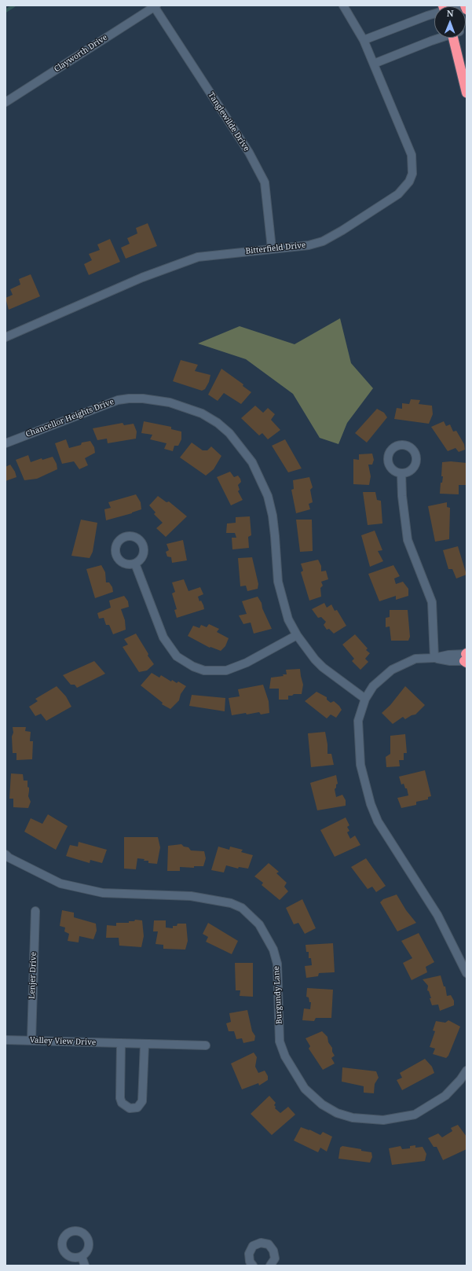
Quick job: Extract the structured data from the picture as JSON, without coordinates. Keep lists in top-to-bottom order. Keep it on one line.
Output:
{"streets":{"street":["Clayworth Drive","Tanglewilde Drive","Bitterfield Drive","Chancellor Heights Drive","Lenjer Drive","Burgundy Lane","Valley View Drive"]},"crossings":[["Clayworth Drive","Tanglewilde Drive"],["Tanglewilde Drive","Bitterfield Drive"],["Lenjer Drive","Valley View Drive"]],"north":"top"}
